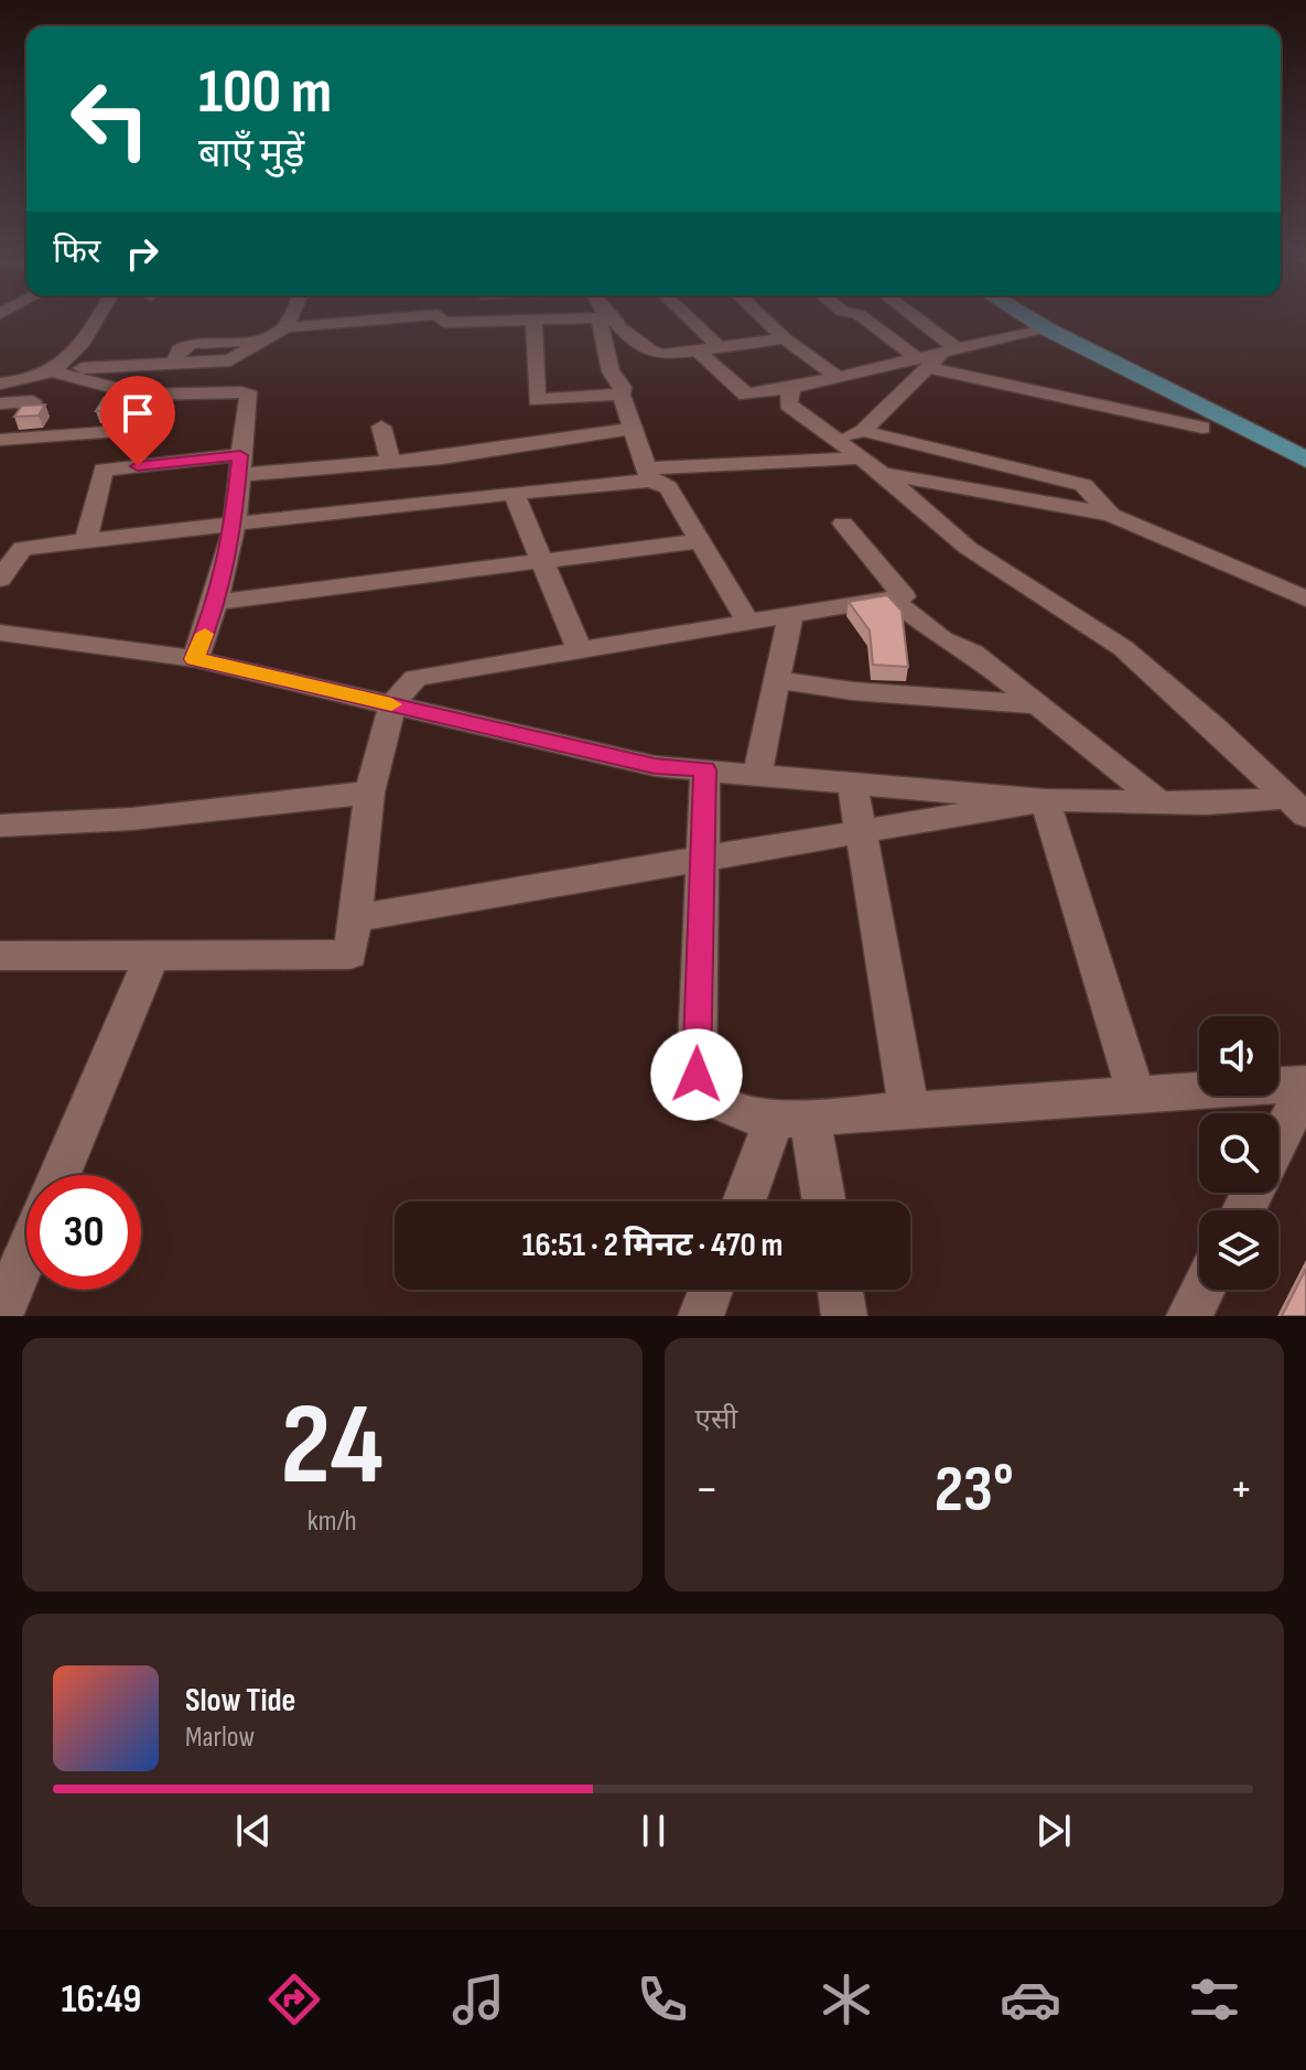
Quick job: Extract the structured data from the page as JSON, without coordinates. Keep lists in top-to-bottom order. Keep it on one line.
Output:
{"page":{"turn":["100 m","बाएँ मुड़ें"],"then":"फिर","limit":"30","trip":"16:51 · 2 मिनट · 470 m","tile":[["24","km/h"],"एसी"],"heat":["−","23°","+"],"song":["Slow Tide","Marlow"],"tabs":"16:49"}}
